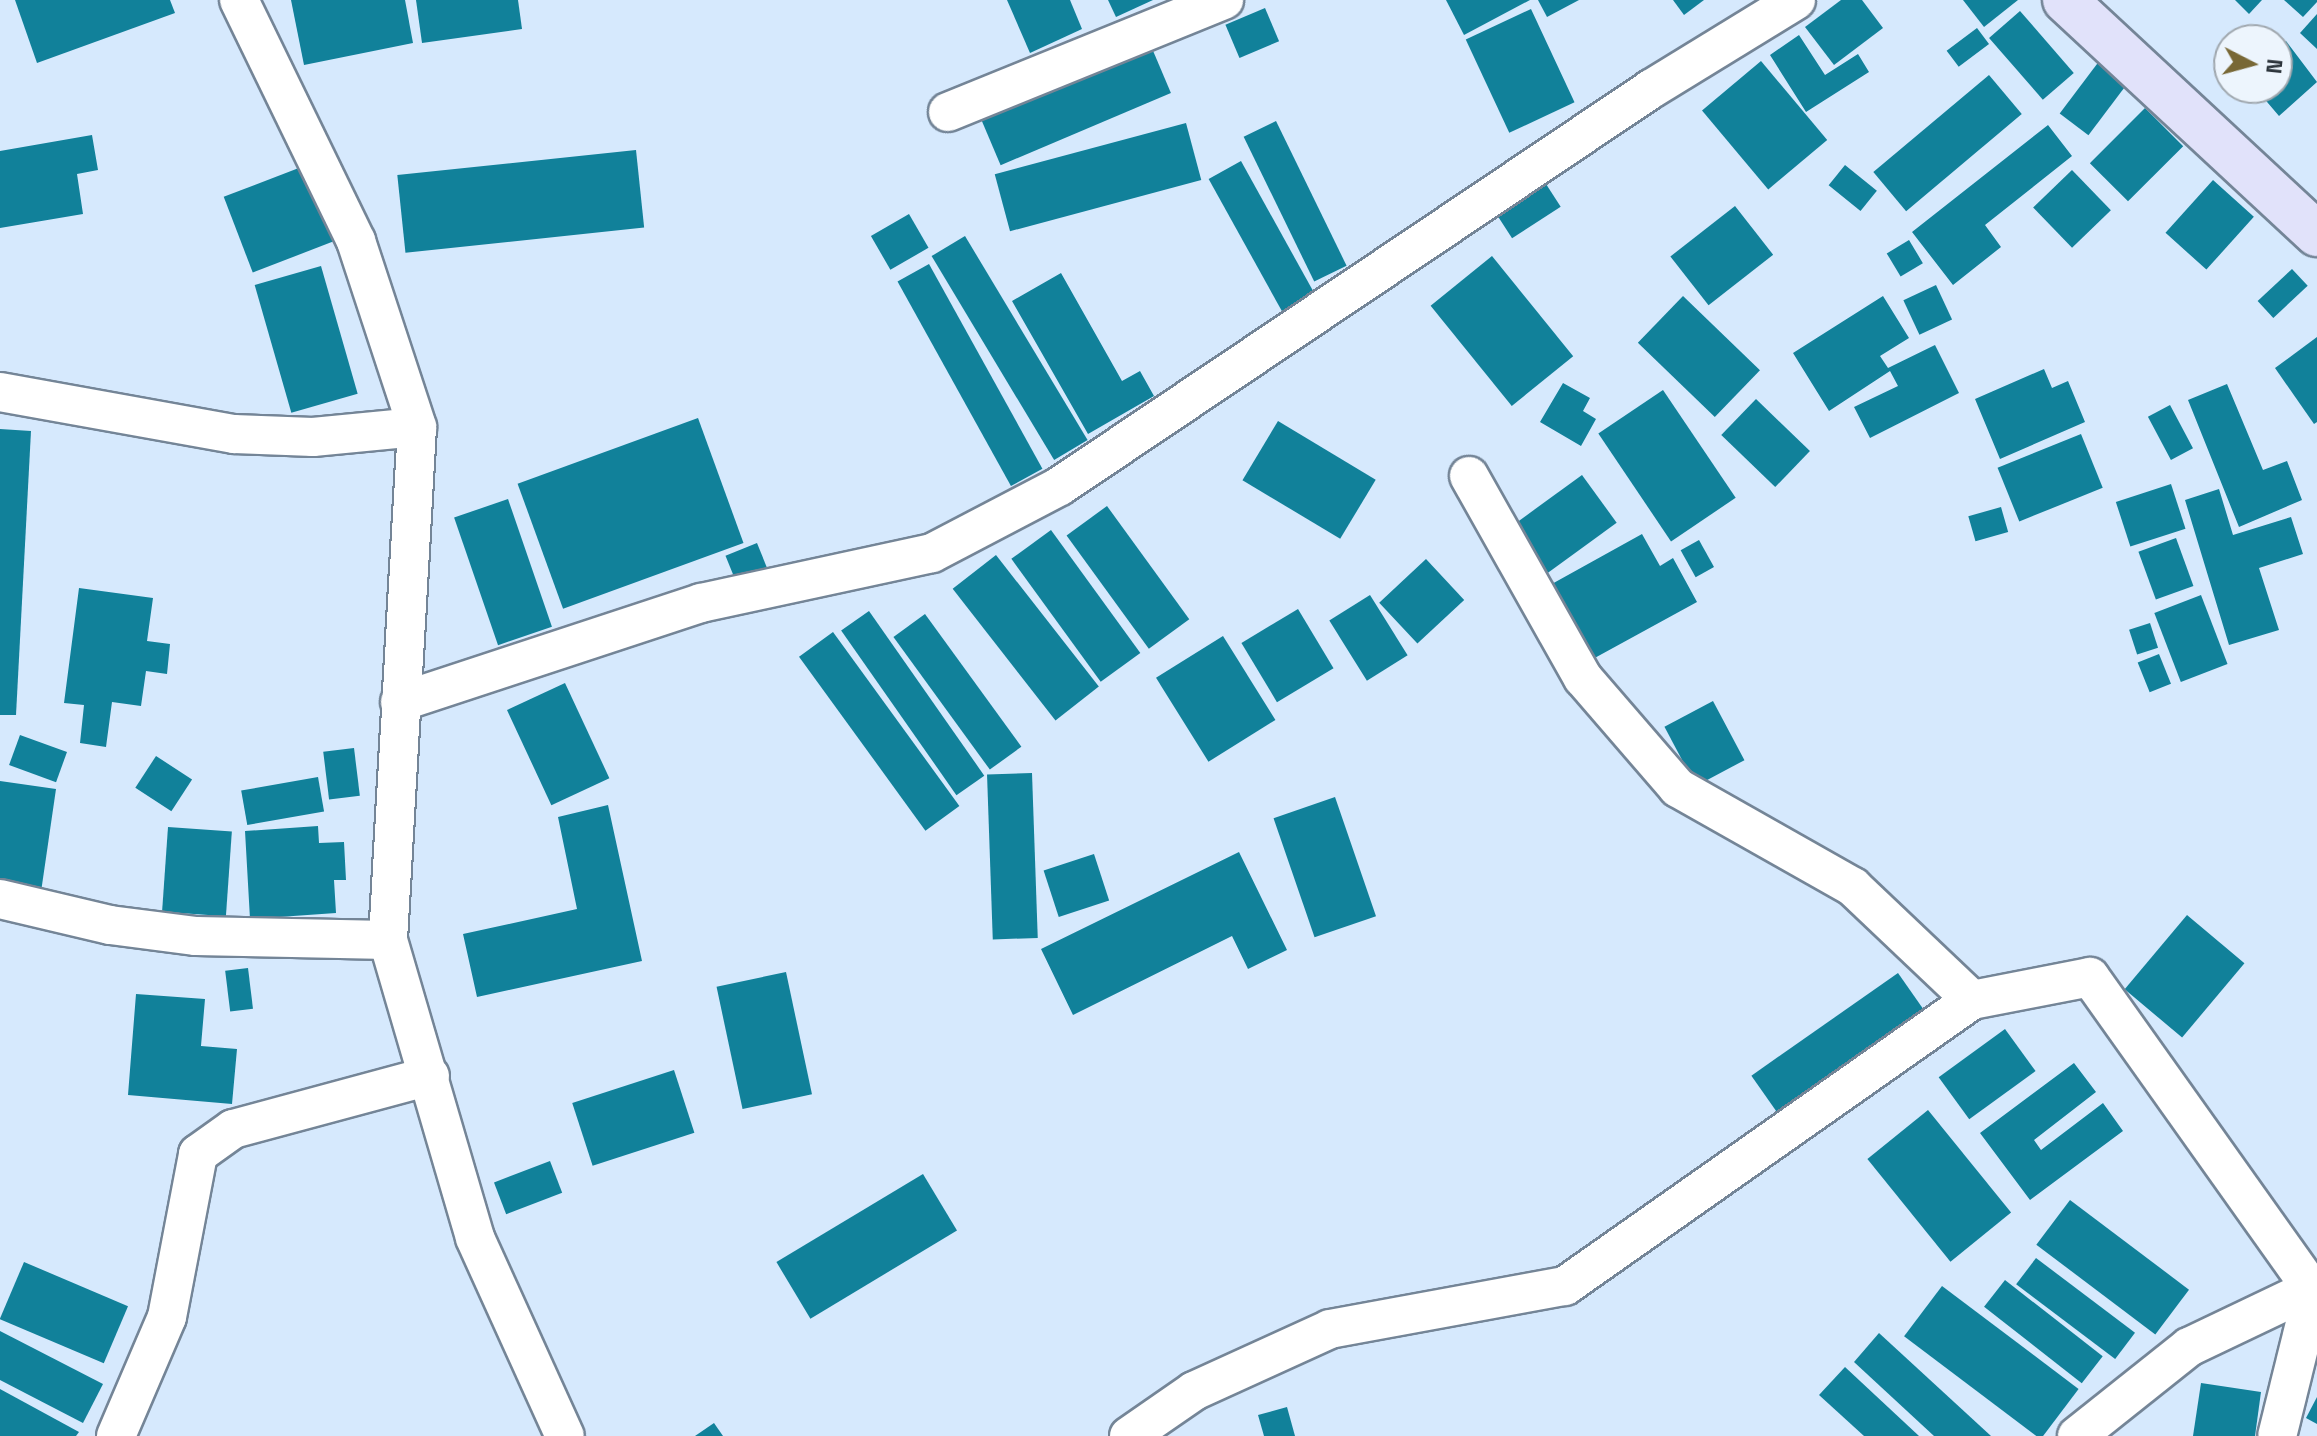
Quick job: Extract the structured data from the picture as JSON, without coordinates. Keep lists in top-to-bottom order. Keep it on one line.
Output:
{"north":"right"}
